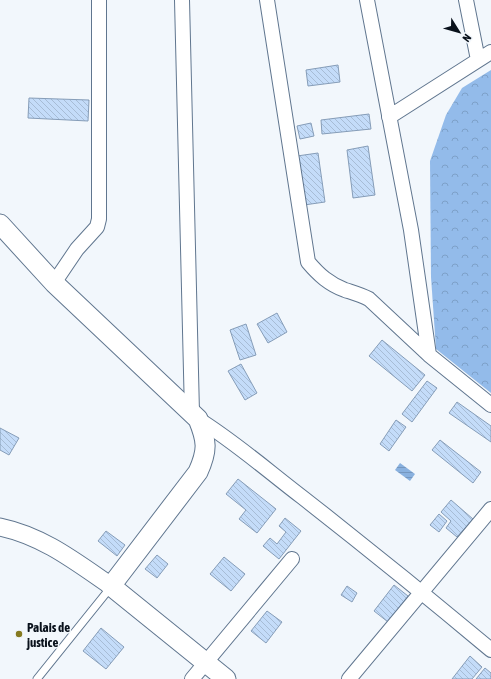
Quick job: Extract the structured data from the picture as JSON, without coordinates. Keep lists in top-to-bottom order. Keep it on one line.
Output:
{"places":["Palais de justice"],"north":"bottom right"}
